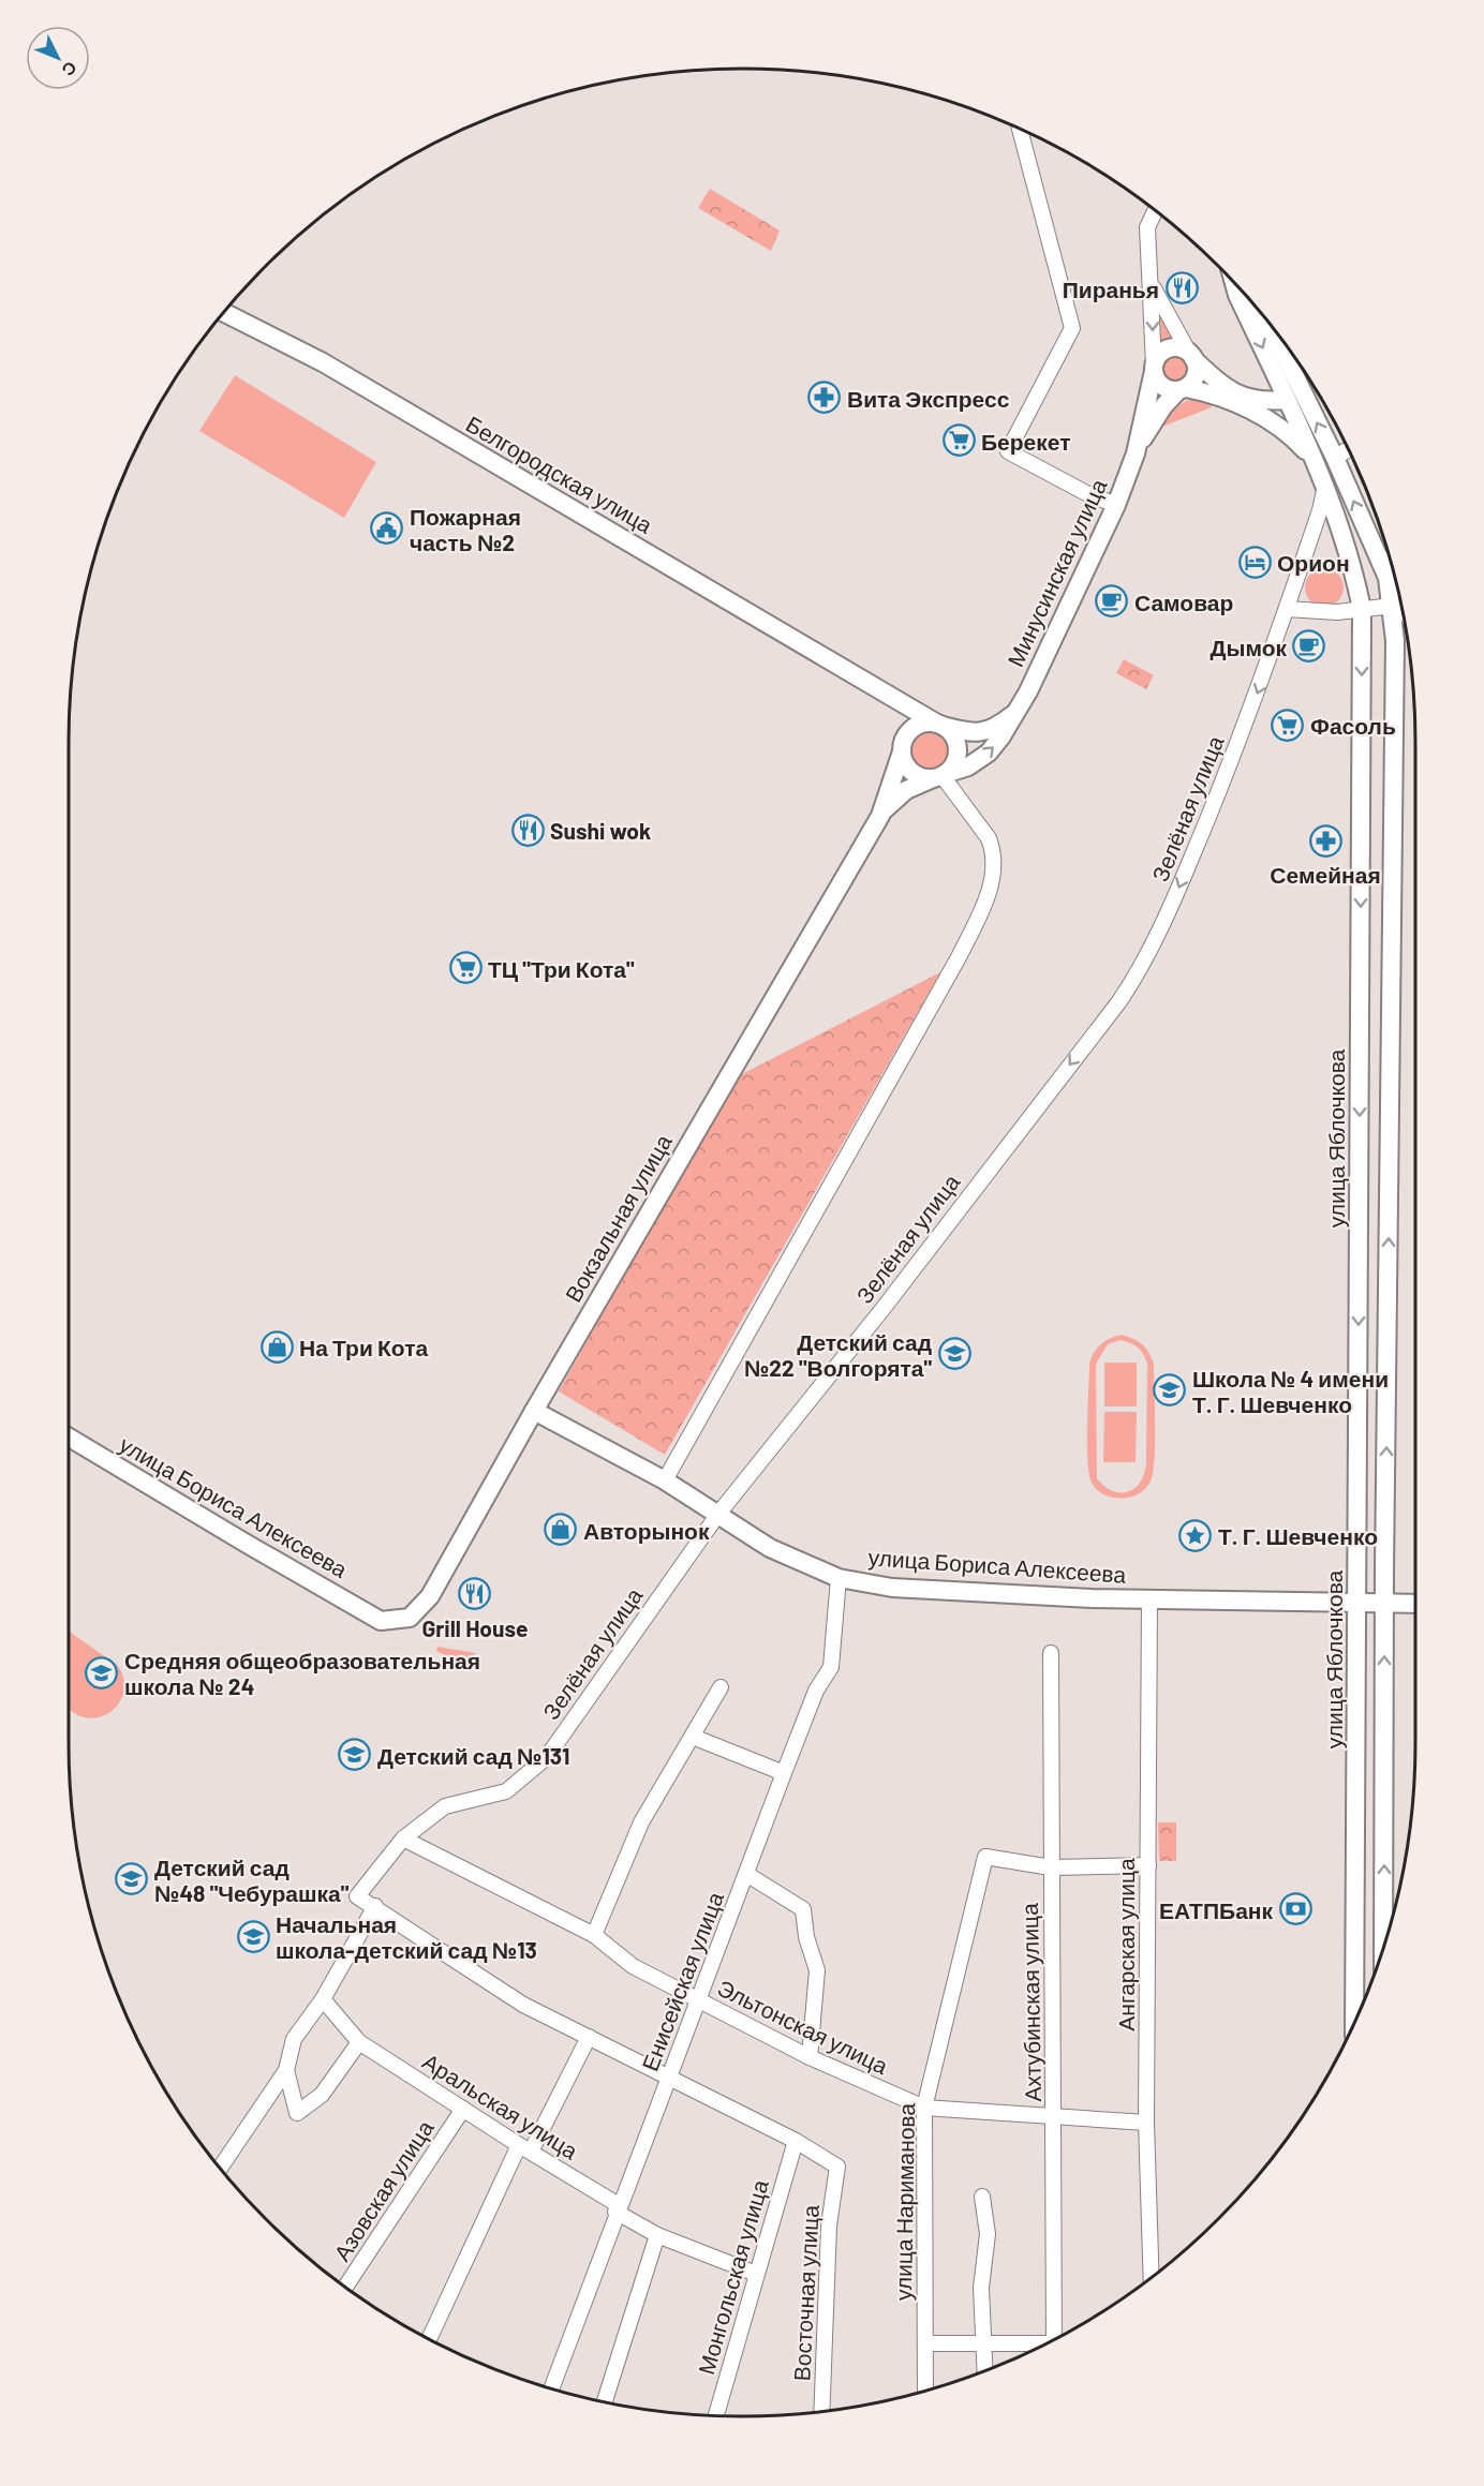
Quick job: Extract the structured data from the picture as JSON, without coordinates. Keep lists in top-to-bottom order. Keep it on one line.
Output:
{"streets":{"main road":["Белгородская улица","Минусинская улица","улица Яблочкова","Вокзальная улица","улица Бориса Алексеева"],"street":["Зелёная улица","Ангарская улица","Енисейская улица","Ахтубинская улица","Эльтонская улица","Аральская улица","Азовская улица","улица Нариманова","Монгольская улица","Восточная улица"]},"crossings":[["Белгородская улица","Минусинская улица"],["Белгородская улица","Вокзальная улица"],["Минусинская улица","Вокзальная улица"],["Зелёная улица","улица Яблочкова"],["Зелёная улица","улица Бориса Алексеева"],["Зелёная улица","Эльтонская улица"],["улица Яблочкова","улица Бориса Алексеева"],["Вокзальная улица","улица Бориса Алексеева"],["улица Бориса Алексеева","Ангарская улица"],["улица Бориса Алексеева","Енисейская улица"],["Ангарская улица","Эльтонская улица"],["Енисейская улица","Эльтонская улица"],["Енисейская улица","Аральская улица"],["Ахтубинская улица","Эльтонская улица"],["Ахтубинская улица","улица Нариманова"],["Эльтонская улица","улица Нариманова"],["Аральская улица","Азовская улица"],["Аральская улица","Монгольская улица"],["Монгольская улица","Восточная улица"]],"places":{"restaurant":["Пиранья","Sushi wok","Grill House"],"pharmacy":["Вита Экспресс","Семейная"],"supermarket":["Берекет","Фасоль","ТЦ \"Три Кота\""],"public building":["Пожарная часть №2"],"hotel":["Орион"],"cafe":["Самовар","Дымок"],"shop":["На Три Кота","Авторынок"],"school or university":["Детский сад №22 \"Волгорята\"","Школа № 4 имени Т. Г. Шевченко","Средняя общеобразовательная школа № 24","Детский сад №131","Детский сад №48 \"Чебурашка\"","Начальная школа-детский сад №13"],"place":["Т. Г. Шевченко"],"bank":["ЕАТПБанк"]},"north":"bottom right"}
